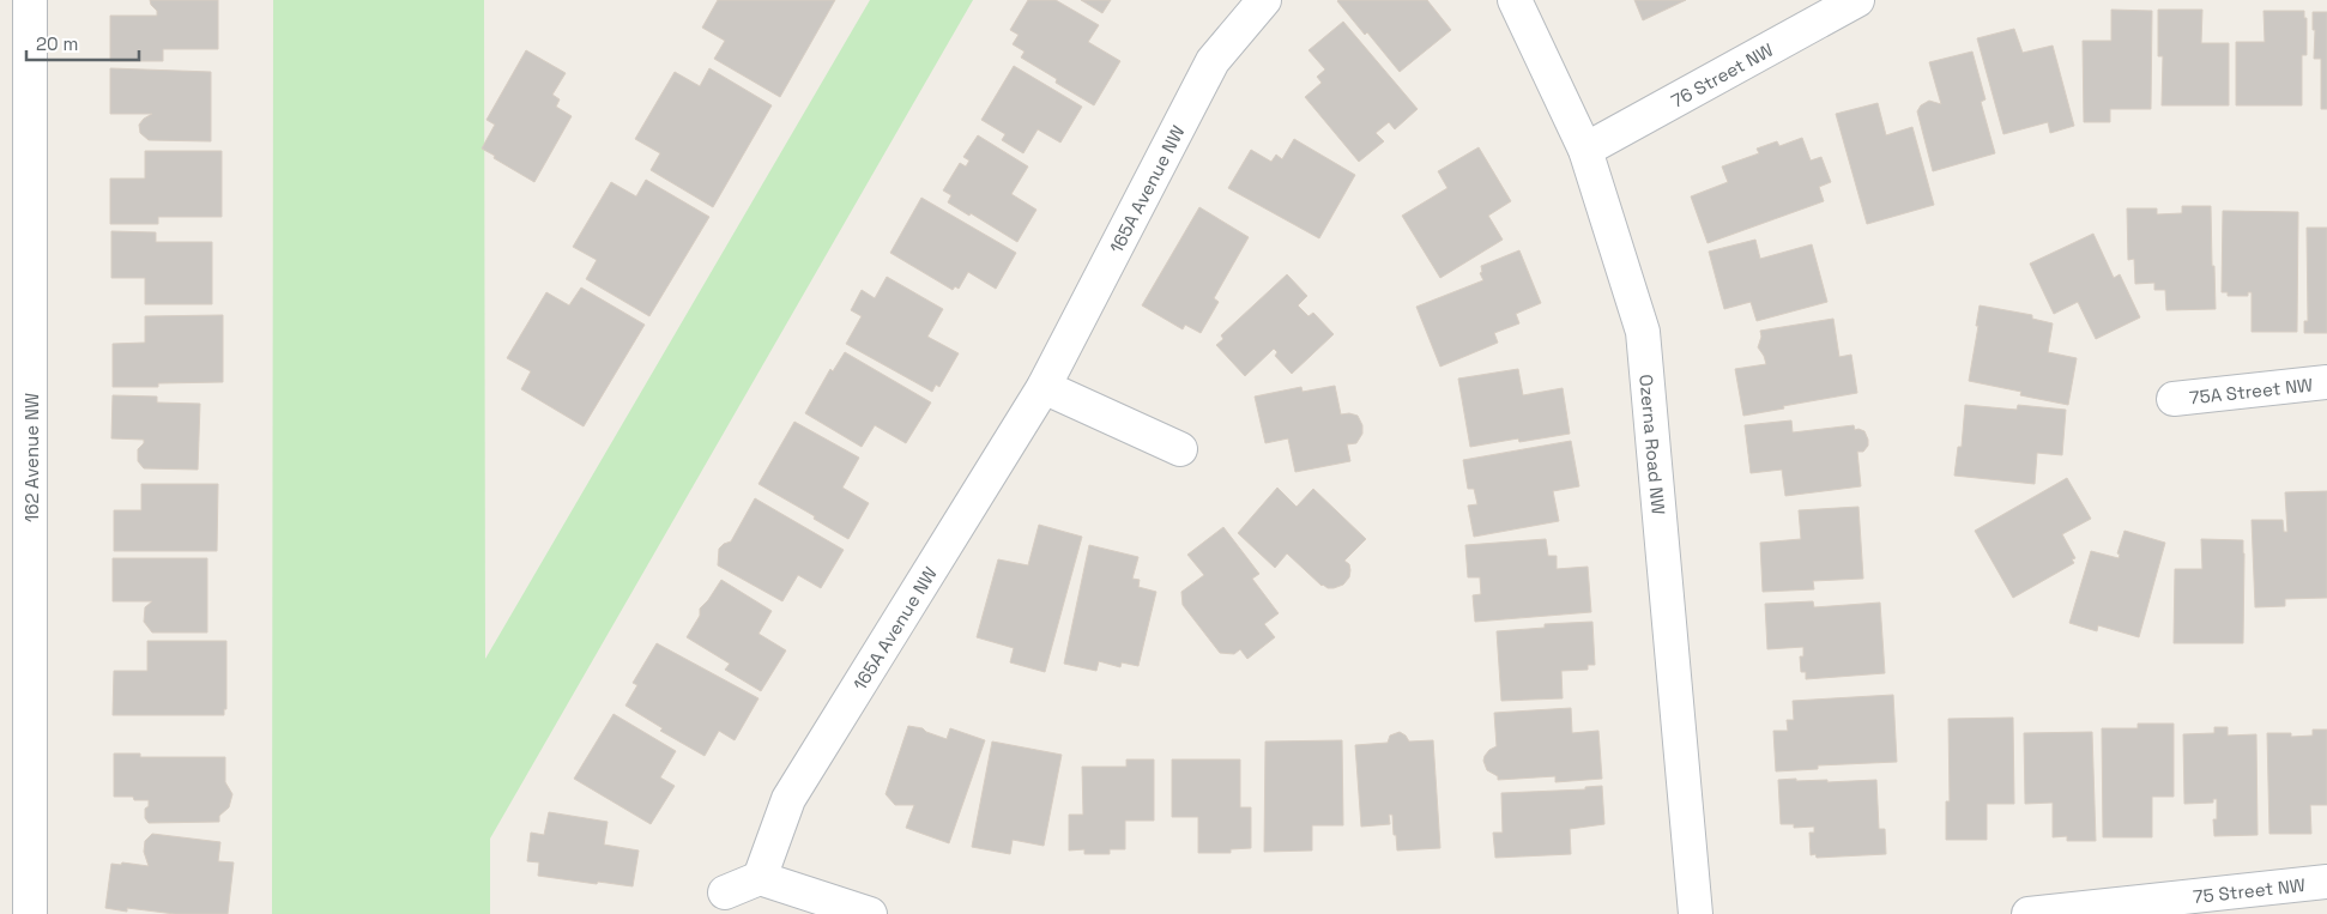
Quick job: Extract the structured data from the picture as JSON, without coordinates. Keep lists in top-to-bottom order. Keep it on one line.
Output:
{"streets":{"street":["76 Street NW","165A Avenue NW","75A Street NW","Ozerna Road NW","162 Avenue NW","75 Street NW"]},"crossings":[["76 Street NW","Ozerna Road NW"]],"scale_bar":"20 m"}
